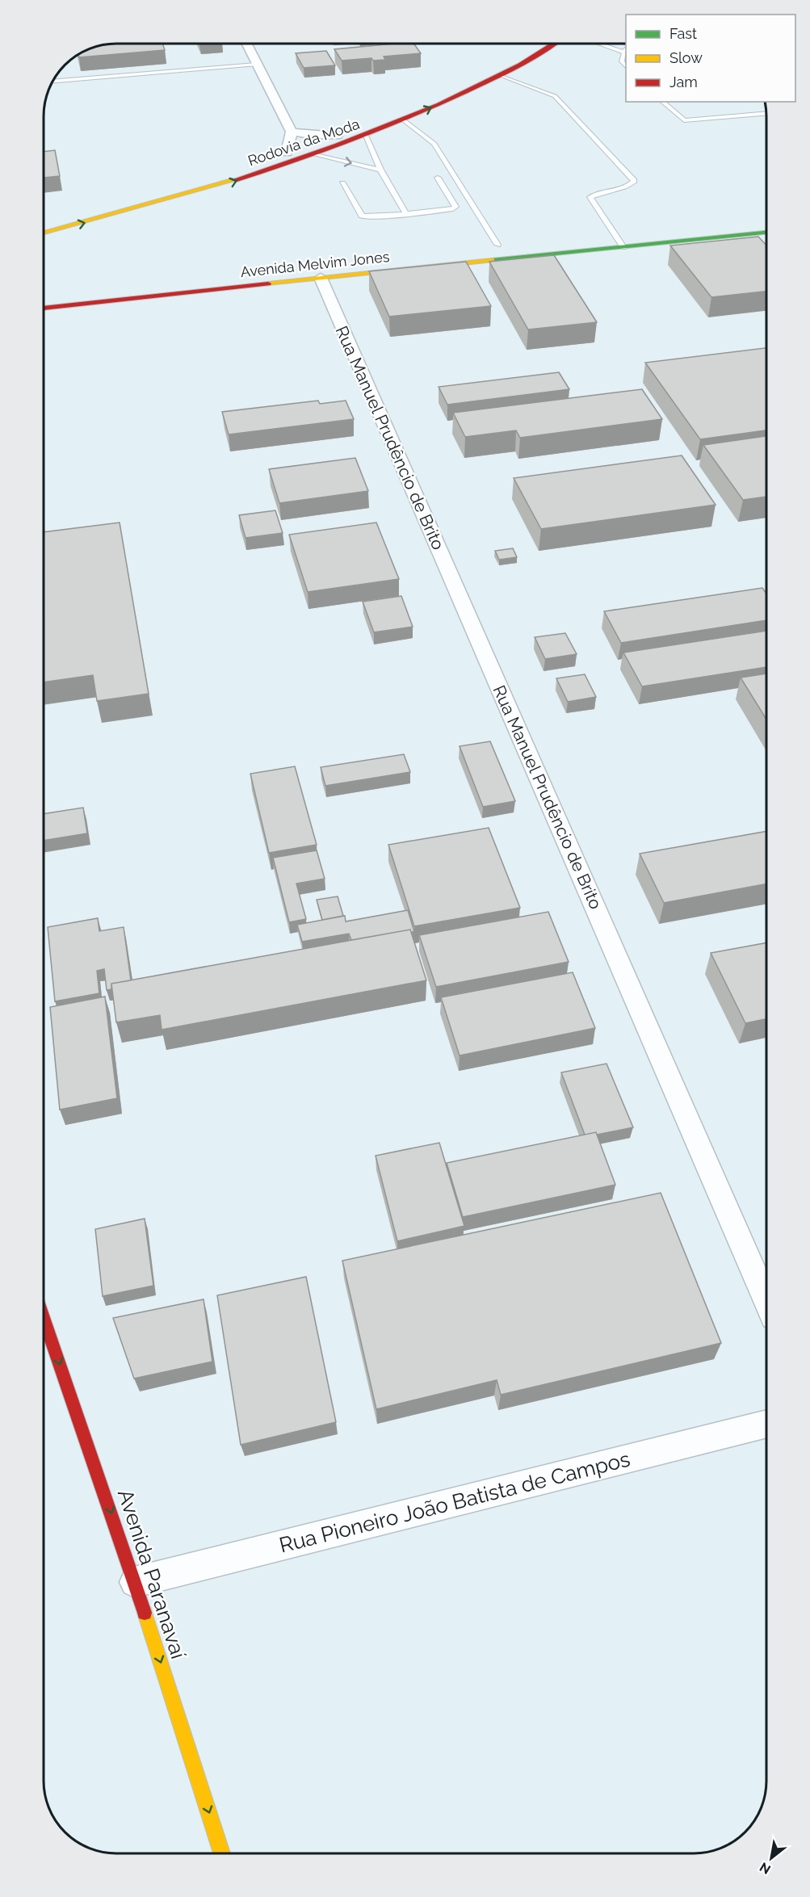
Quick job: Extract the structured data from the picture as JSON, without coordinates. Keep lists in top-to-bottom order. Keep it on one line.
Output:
{"streets":{"main road":["Rodovia da Moda","Avenida Melvim Jones","Avenida Paranavaí"],"street":["Rua Manuel Prudêncio de Brito","Rua Pioneiro João Batista de Campos"]},"crossings":[["Avenida Melvim Jones","Rua Manuel Prudêncio de Brito"],["Rua Pioneiro João Batista de Campos","Avenida Paranavaí"]],"one_way":["Rodovia da Moda","Avenida Paranavaí"],"legend":["Fast","Slow","Jam"],"north":"bottom left"}
